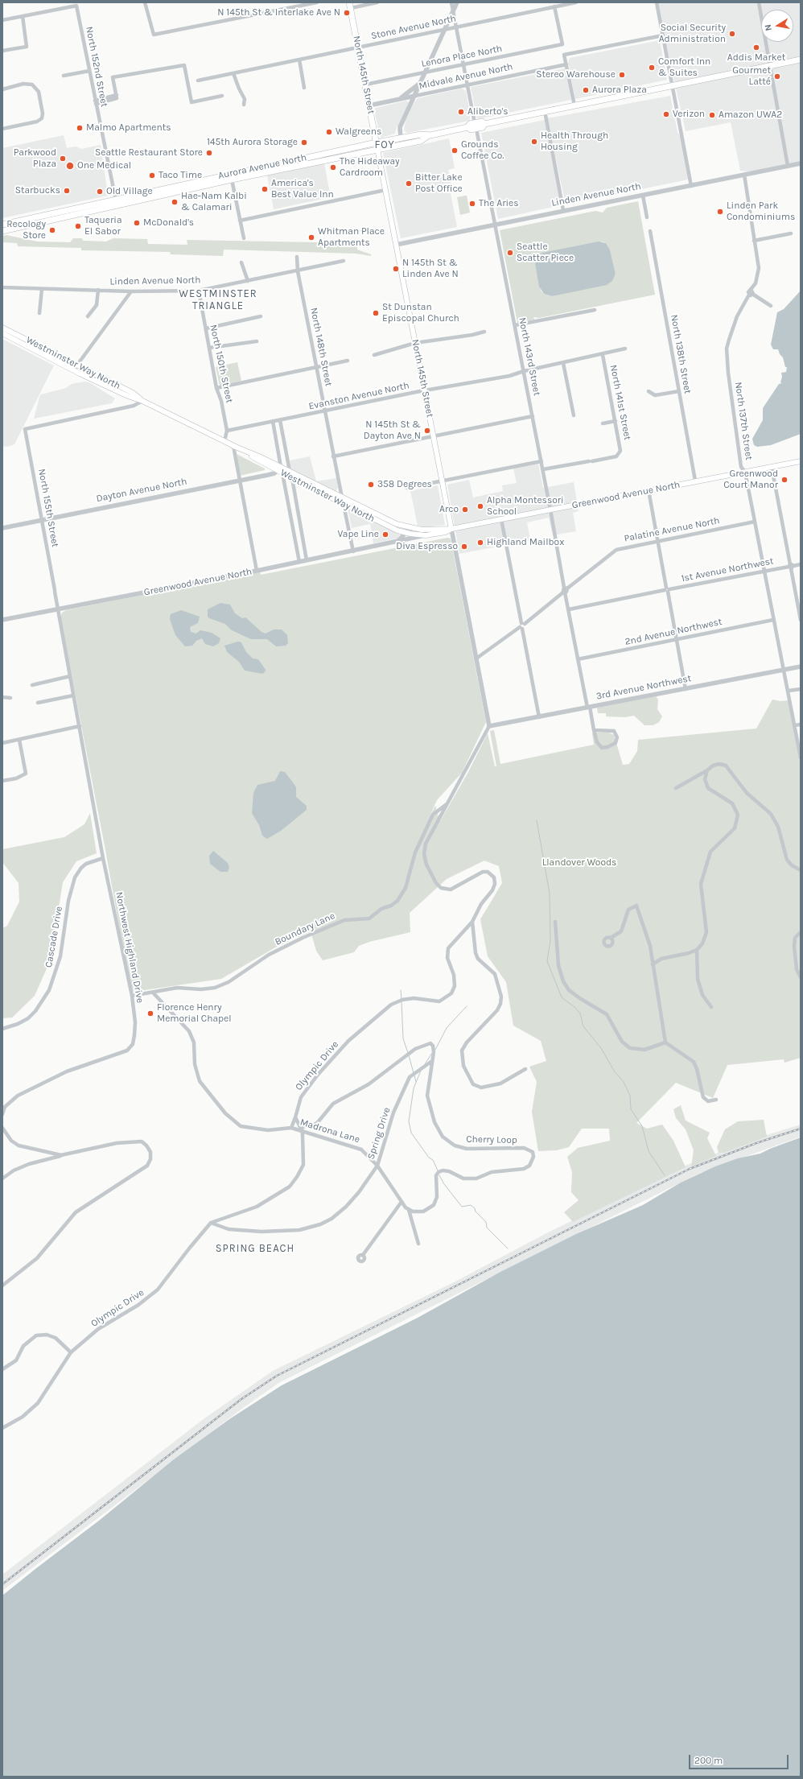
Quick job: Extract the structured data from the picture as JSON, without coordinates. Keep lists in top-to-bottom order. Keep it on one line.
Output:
{"streets":{"main road":["North 145th Street","Aurora Avenue North","Westminster Way North","Greenwood Avenue North"],"street":["Stone Avenue North","Lenora Place North","North 152nd Street","Midvale Avenue North","Linden Avenue North","North 148th Street","North 138th Street","North 143rd Street","North 150th Street","Evanston Avenue North","North 141st Street","North 137th Street","Dayton Avenue North","North 155th Street","Palatine Avenue North","1st Avenue Northwest","2nd Avenue Northwest","3rd Avenue Northwest","Boundary Lane","Cascade Drive","Northwest Highland Drive","Olympic Drive","Madrona Lane","Spring Drive","Cherry Loop"]},"crossings":[["Stone Avenue North","Lenora Place North"],["Stone Avenue North","North 145th Street"],["Stone Avenue North","North 143rd Street"],["Lenora Place North","North 145th Street"],["Lenora Place North","North 143rd Street"],["North 152nd Street","Aurora Avenue North"],["North 145th Street","Midvale Avenue North"],["North 145th Street","Aurora Avenue North"],["North 145th Street","Linden Avenue North"],["North 145th Street","Evanston Avenue North"],["North 145th Street","Greenwood Avenue North"],["North 145th Street","3rd Avenue Northwest"],["North 145th Street","Boundary Lane"],["Midvale Avenue North","North 143rd Street"],["Aurora Avenue North","North 143rd Street"],["Linden Avenue North","North 148th Street"],["Linden Avenue North","North 143rd Street"],["Linden Avenue North","North 150th Street"],["Linden Avenue North","North 137th Street"],["North 148th Street","Westminster Way North"],["North 148th Street","Evanston Avenue North"],["North 138th Street","Greenwood Avenue North"],["North 143rd Street","Evanston Avenue North"],["North 143rd Street","North 141st Street"],["North 143rd Street","Greenwood Avenue North"],["North 143rd Street","Palatine Avenue North"],["North 143rd Street","1st Avenue Northwest"],["North 143rd Street","2nd Avenue Northwest"],["North 143rd Street","3rd Avenue Northwest"],["Westminster Way North","North 150th Street"],["Westminster Way North","Dayton Avenue North"],["Westminster Way North","Greenwood Avenue North"],["Westminster Way North","North 155th Street"],["North 150th Street","Evanston Avenue North"],["Evanston Avenue North","North 141st Street"],["North 137th Street","Greenwood Avenue North"],["North 137th Street","Palatine Avenue North"],["North 137th Street","1st Avenue Northwest"],["North 137th Street","2nd Avenue Northwest"],["North 137th Street","3rd Avenue Northwest"],["Dayton Avenue North","North 155th Street"],["Greenwood Avenue North","North 155th Street"],["North 155th Street","Northwest Highland Drive"],["3rd Avenue Northwest","Boundary Lane"],["Boundary Lane","Northwest Highland Drive"],["Boundary Lane","Olympic Drive"],["Cascade Drive","Northwest Highland Drive"],["Olympic Drive","Spring Drive"],["Madrona Lane","Spring Drive"],["Spring Drive","Cherry Loop"]],"districts":["FOY","WESTMINSTER TRIANGLE","SPRING BEACH"],"parks":["Llandover Woods"],"places":["N 145th St & Interlake Ave N","Social Security Administration","Addis Market","Comfort Inn & Suites","Stereo Warehouse","Gourmet Latté","Aurora Plaza","Aliberto's","Verizon","Amazon UWA2","Malmo Apartments","Walgreens","Health Through Housing","145th Aurora Storage","Grounds Coffee Co.","Seattle Restaurant Store","Parkwood Plaza","One Medical","The Hideaway Cardroom","Taco Time","Bitter Lake Post Office","America's Best Value Inn","Starbucks","Old Village","Hae-Nam Kalbi & Calamari","The Aries","Linden Park Condominiums","McDonald's","Taqueria El Sabor","Recology Store","Whitman Place Apartments","Seattle Scatter Piece","N 145th St & Linden Ave N","St Dunstan Episcopal Church","N 145th St & Dayton Ave N","Greenwood Court Manor","358 Degrees","Alpha Montessori School","Arco","Vape Line","Highland Mailbox","Diva Espresso","Florence Henry Memorial Chapel"],"scale_bar":"200 m","north":"left"}
